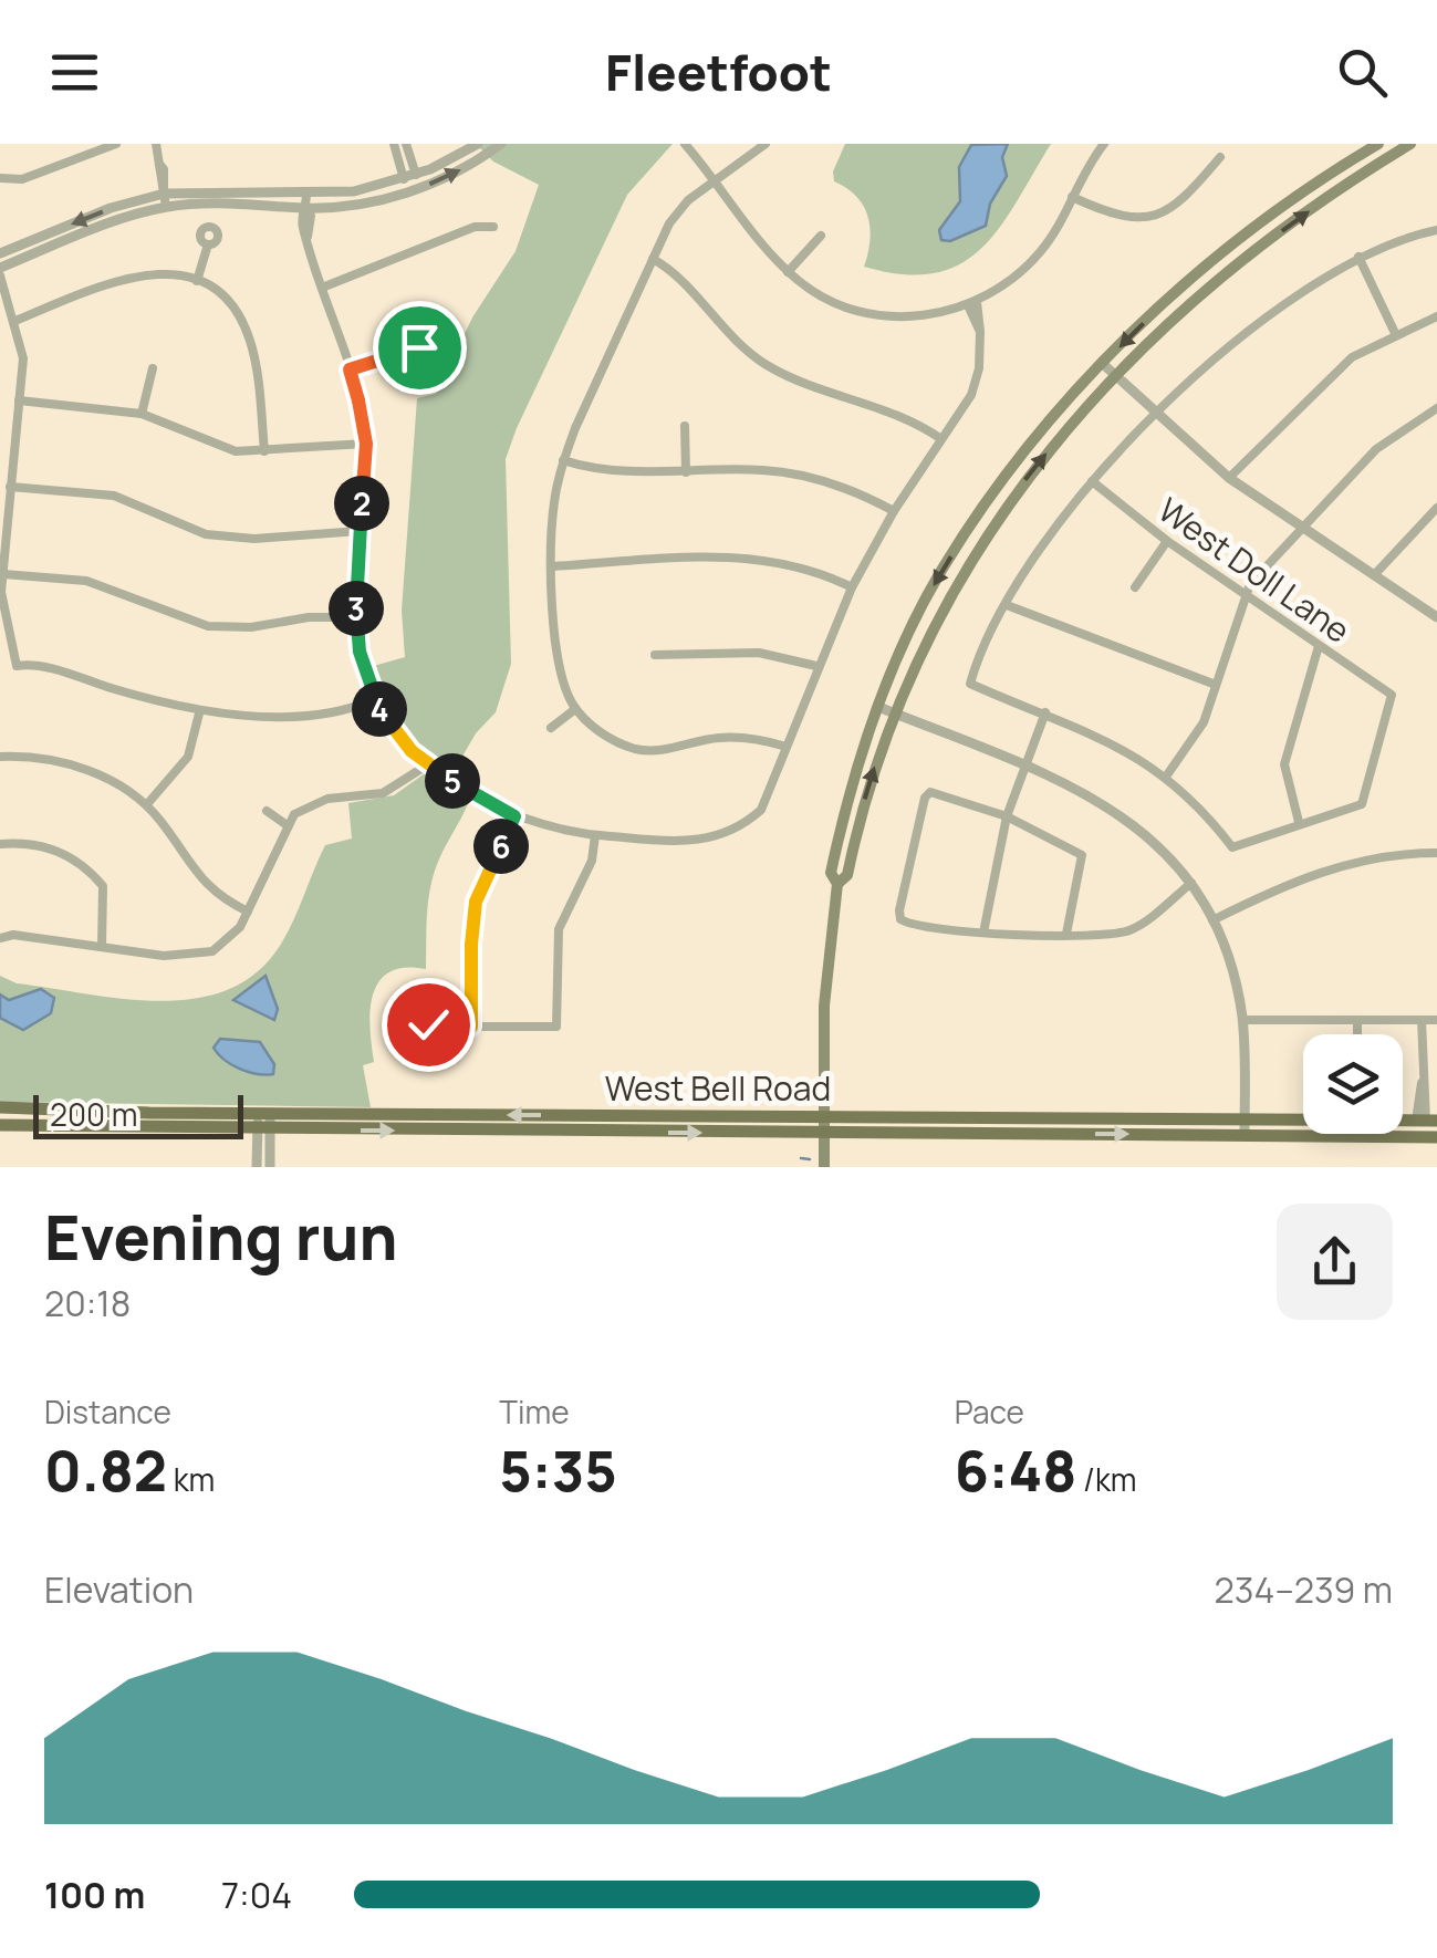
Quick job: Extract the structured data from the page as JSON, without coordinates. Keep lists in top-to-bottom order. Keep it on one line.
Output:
{"streets":{"main road":["West Bell Road"],"street":["West Doll Lane"]},"scale_bar":"200 m","page":{"header":"Fleetfoot","pins":["2","3","4","5","6"],"scale":"200 m","heading":["Evening run","20:18"],"stats":[["Distance","0.82 km"],["Time","5:35"],["Pace","6:48 /km"]],"chart":["Elevation","234–239 m"],"list":[{"name":"100 m","note":"7:04"}]}}
